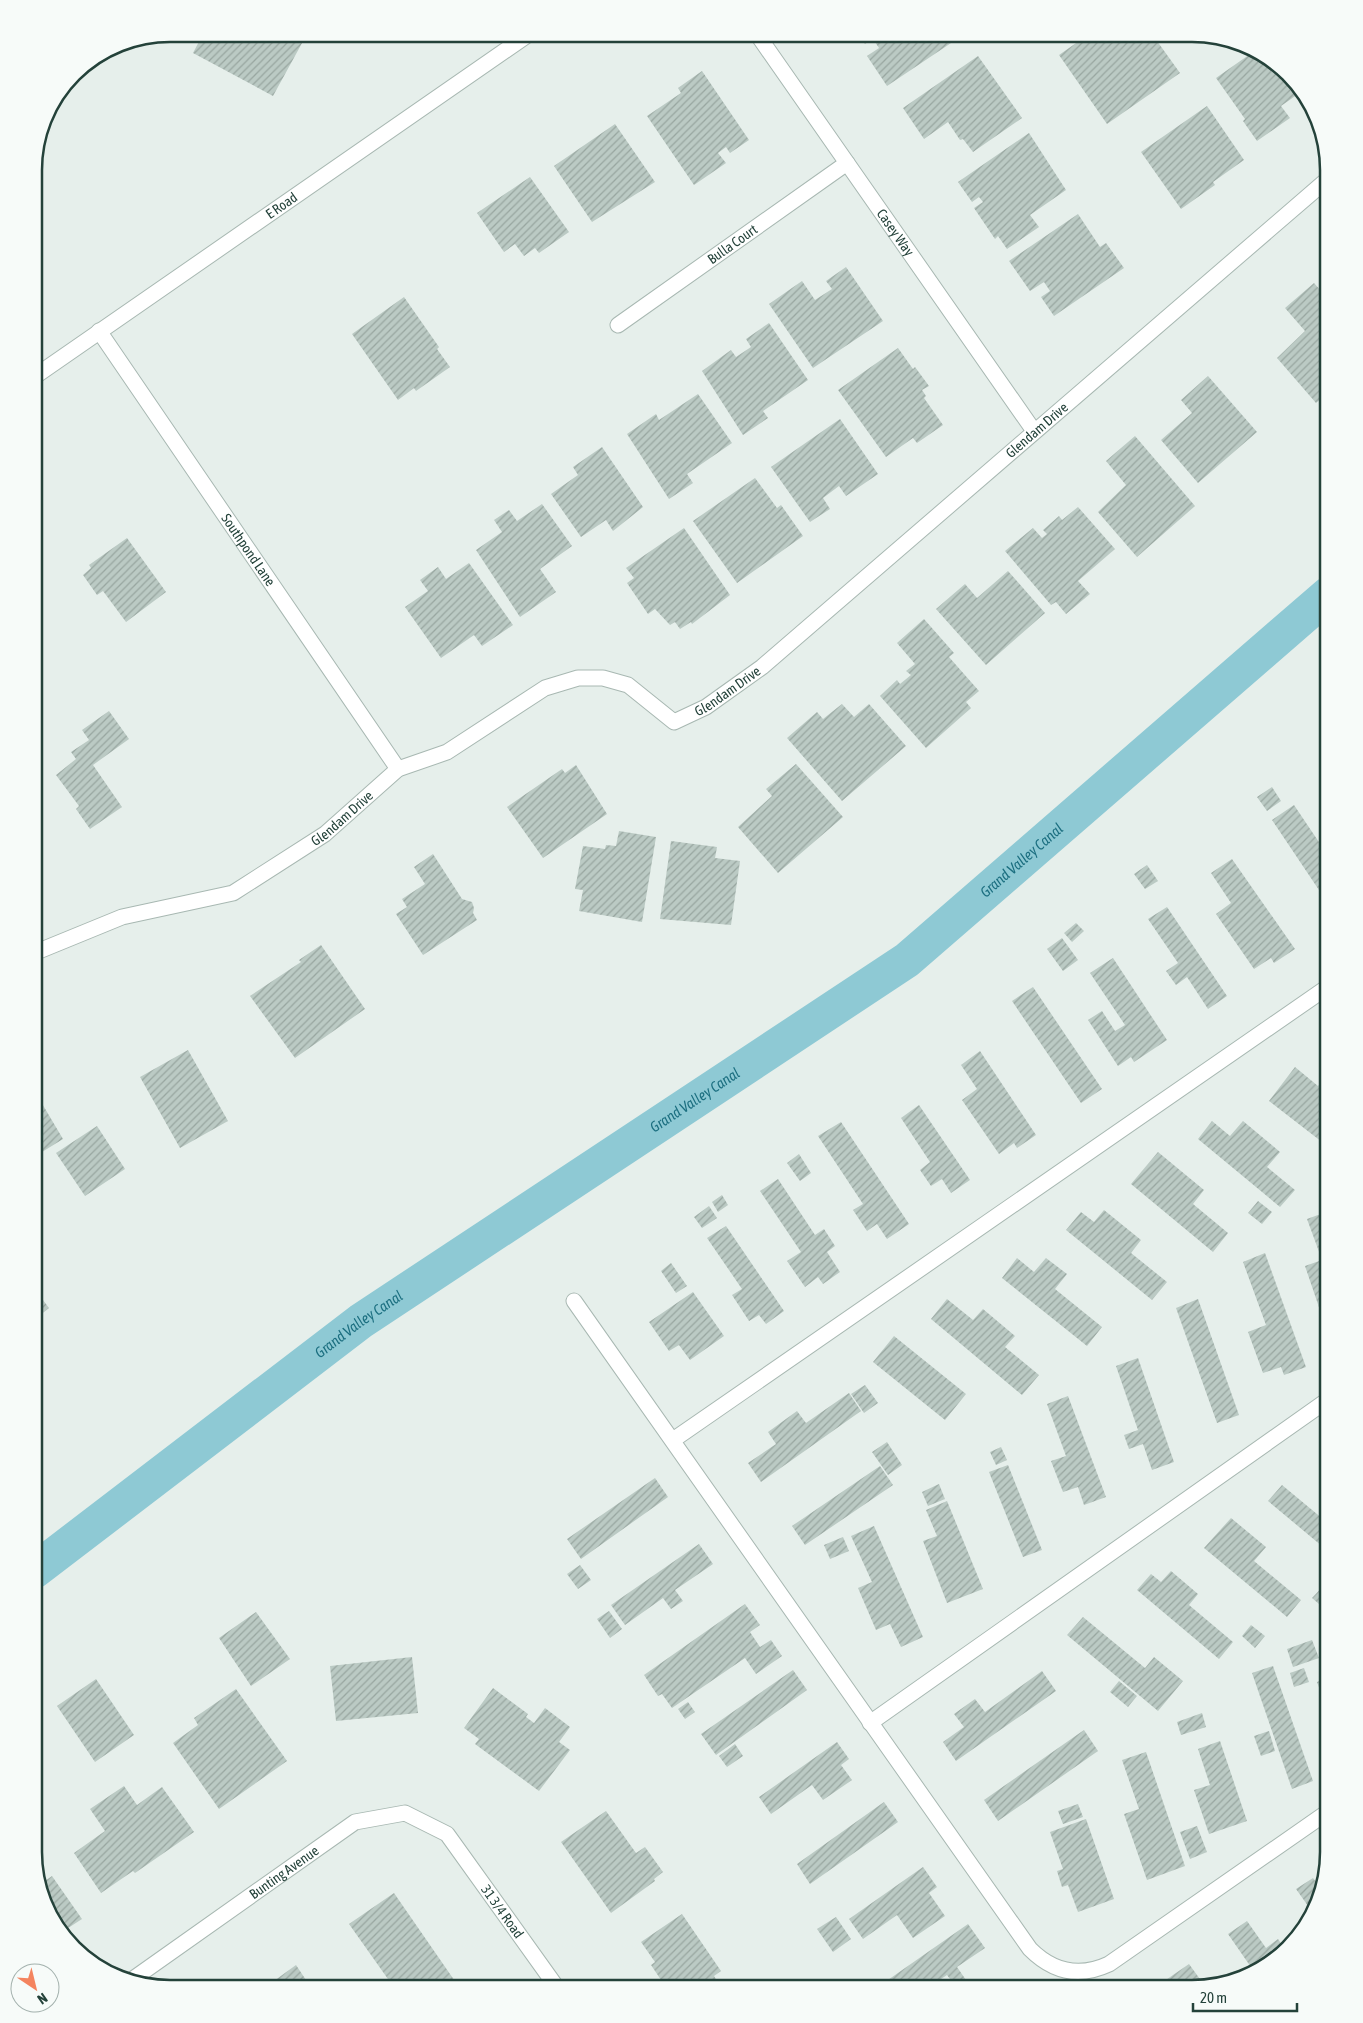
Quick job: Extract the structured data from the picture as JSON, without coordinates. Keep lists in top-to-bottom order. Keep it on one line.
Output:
{"streets":{"street":["E Road","Casey Way","Bulla Court","Glendam Drive","Southpond Lane","Bunting Avenue","31 3/4 Road"]},"crossings":[["E Road","Southpond Lane"],["Casey Way","Bulla Court"],["Casey Way","Glendam Drive"],["Glendam Drive","Southpond Lane"],["Bunting Avenue","31 3/4 Road"]],"water":["Grand Valley Canal"],"scale_bar":"20 m","north":"bottom right"}
